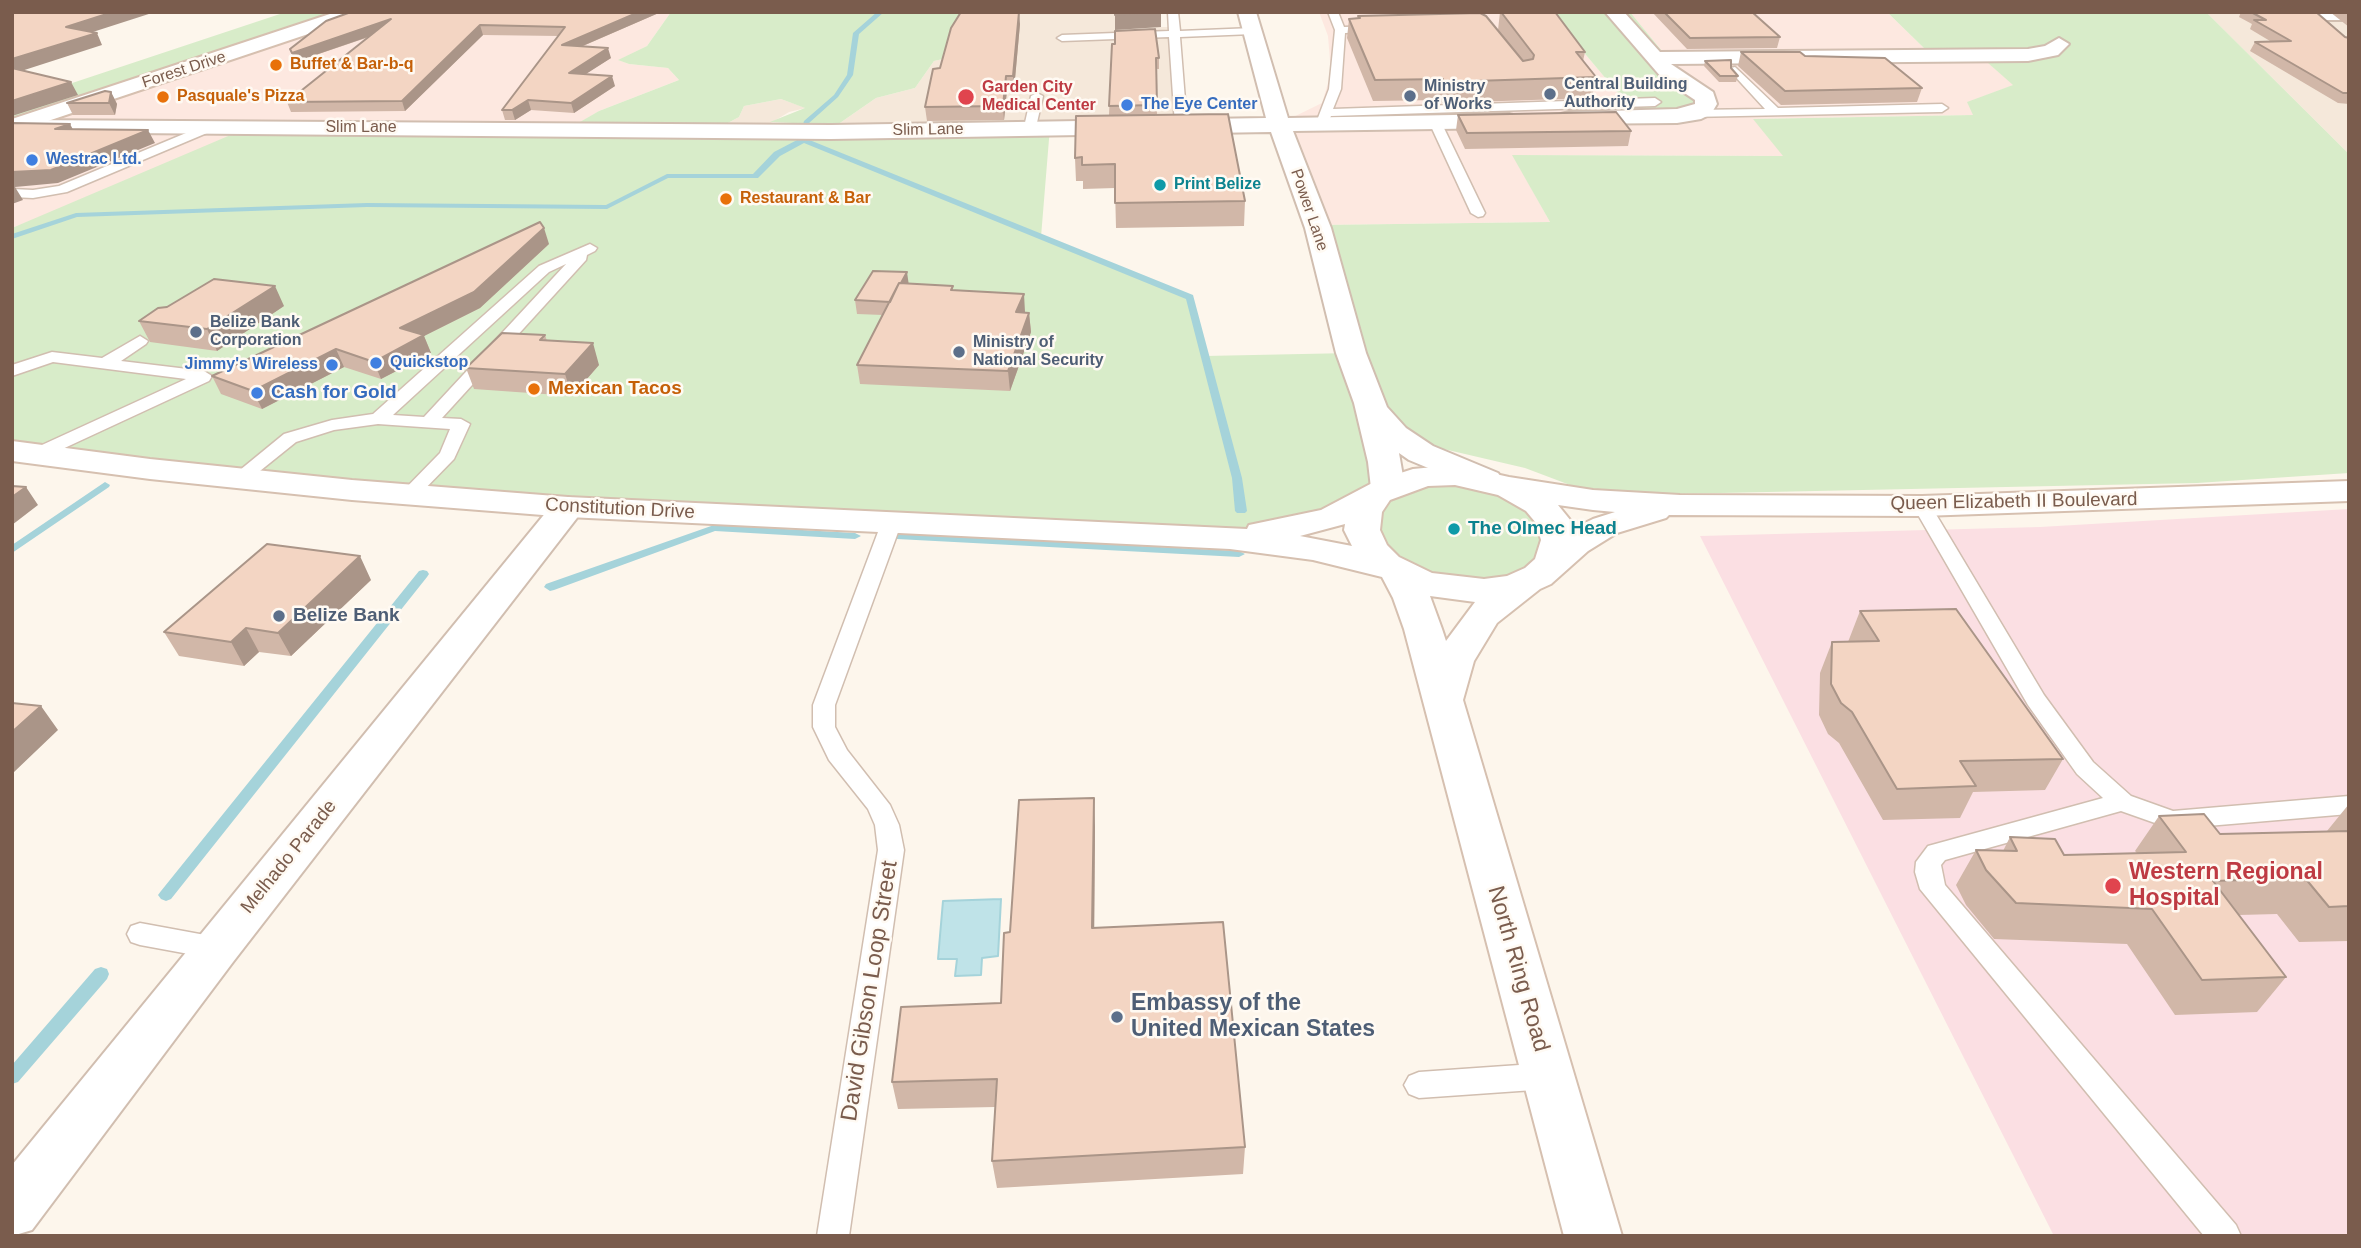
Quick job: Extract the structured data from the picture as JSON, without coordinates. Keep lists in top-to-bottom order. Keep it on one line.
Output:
{"streets":{"street":["Forest Drive","Slim Lane","Power Lane","Queen Elizabeth II Boulevard","Constitution Drive","Melhado Parade","North Ring Road"],"lane":["David Gibson Loop Street"]},"crossings":[["Forest Drive","Slim Lane"],["Slim Lane","Power Lane"],["Power Lane","Queen Elizabeth II Boulevard"],["Power Lane","Constitution Drive"],["Power Lane","North Ring Road"],["Queen Elizabeth II Boulevard","Constitution Drive"],["Queen Elizabeth II Boulevard","North Ring Road"],["Constitution Drive","Melhado Parade"],["Constitution Drive","North Ring Road"],["Constitution Drive","David Gibson Loop Street"]],"places":["Buffet & Bar-b-q","Central Building Authority","Ministry of Works","Pasquale's Pizza","Garden City Medical Center","The Eye Center","Westrac Ltd.","Print Belize","Restaurant & Bar","Belize Bank Corporation","Ministry of National Security","Quickstop","Jimmy's Wireless","Mexican Tacos","Cash for Gold","The Olmec Head","Belize Bank","Western Regional Hospital","Embassy of the United Mexican States"]}
